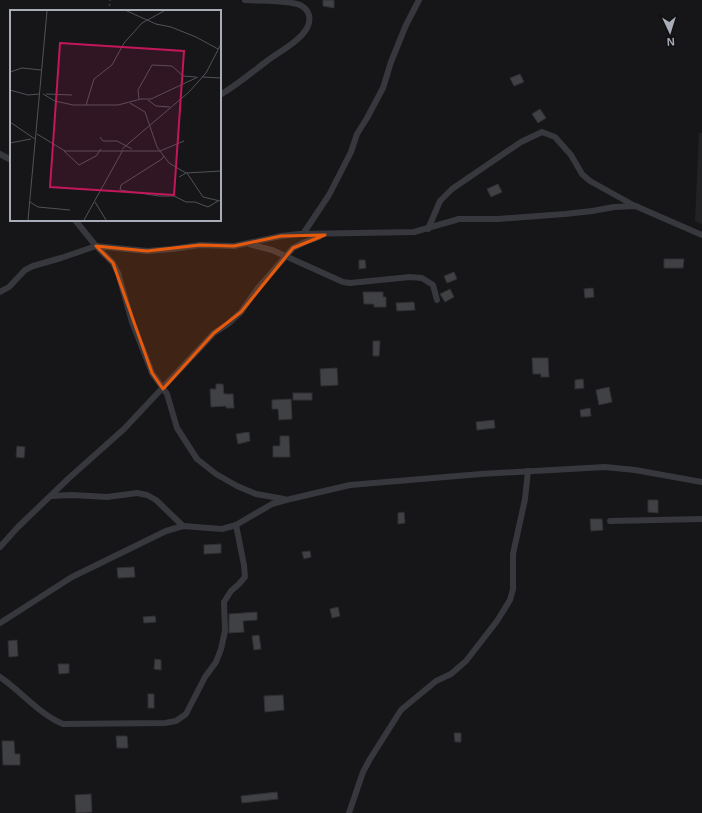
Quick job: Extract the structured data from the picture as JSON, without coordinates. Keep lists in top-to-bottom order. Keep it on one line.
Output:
{"north":"bottom"}
